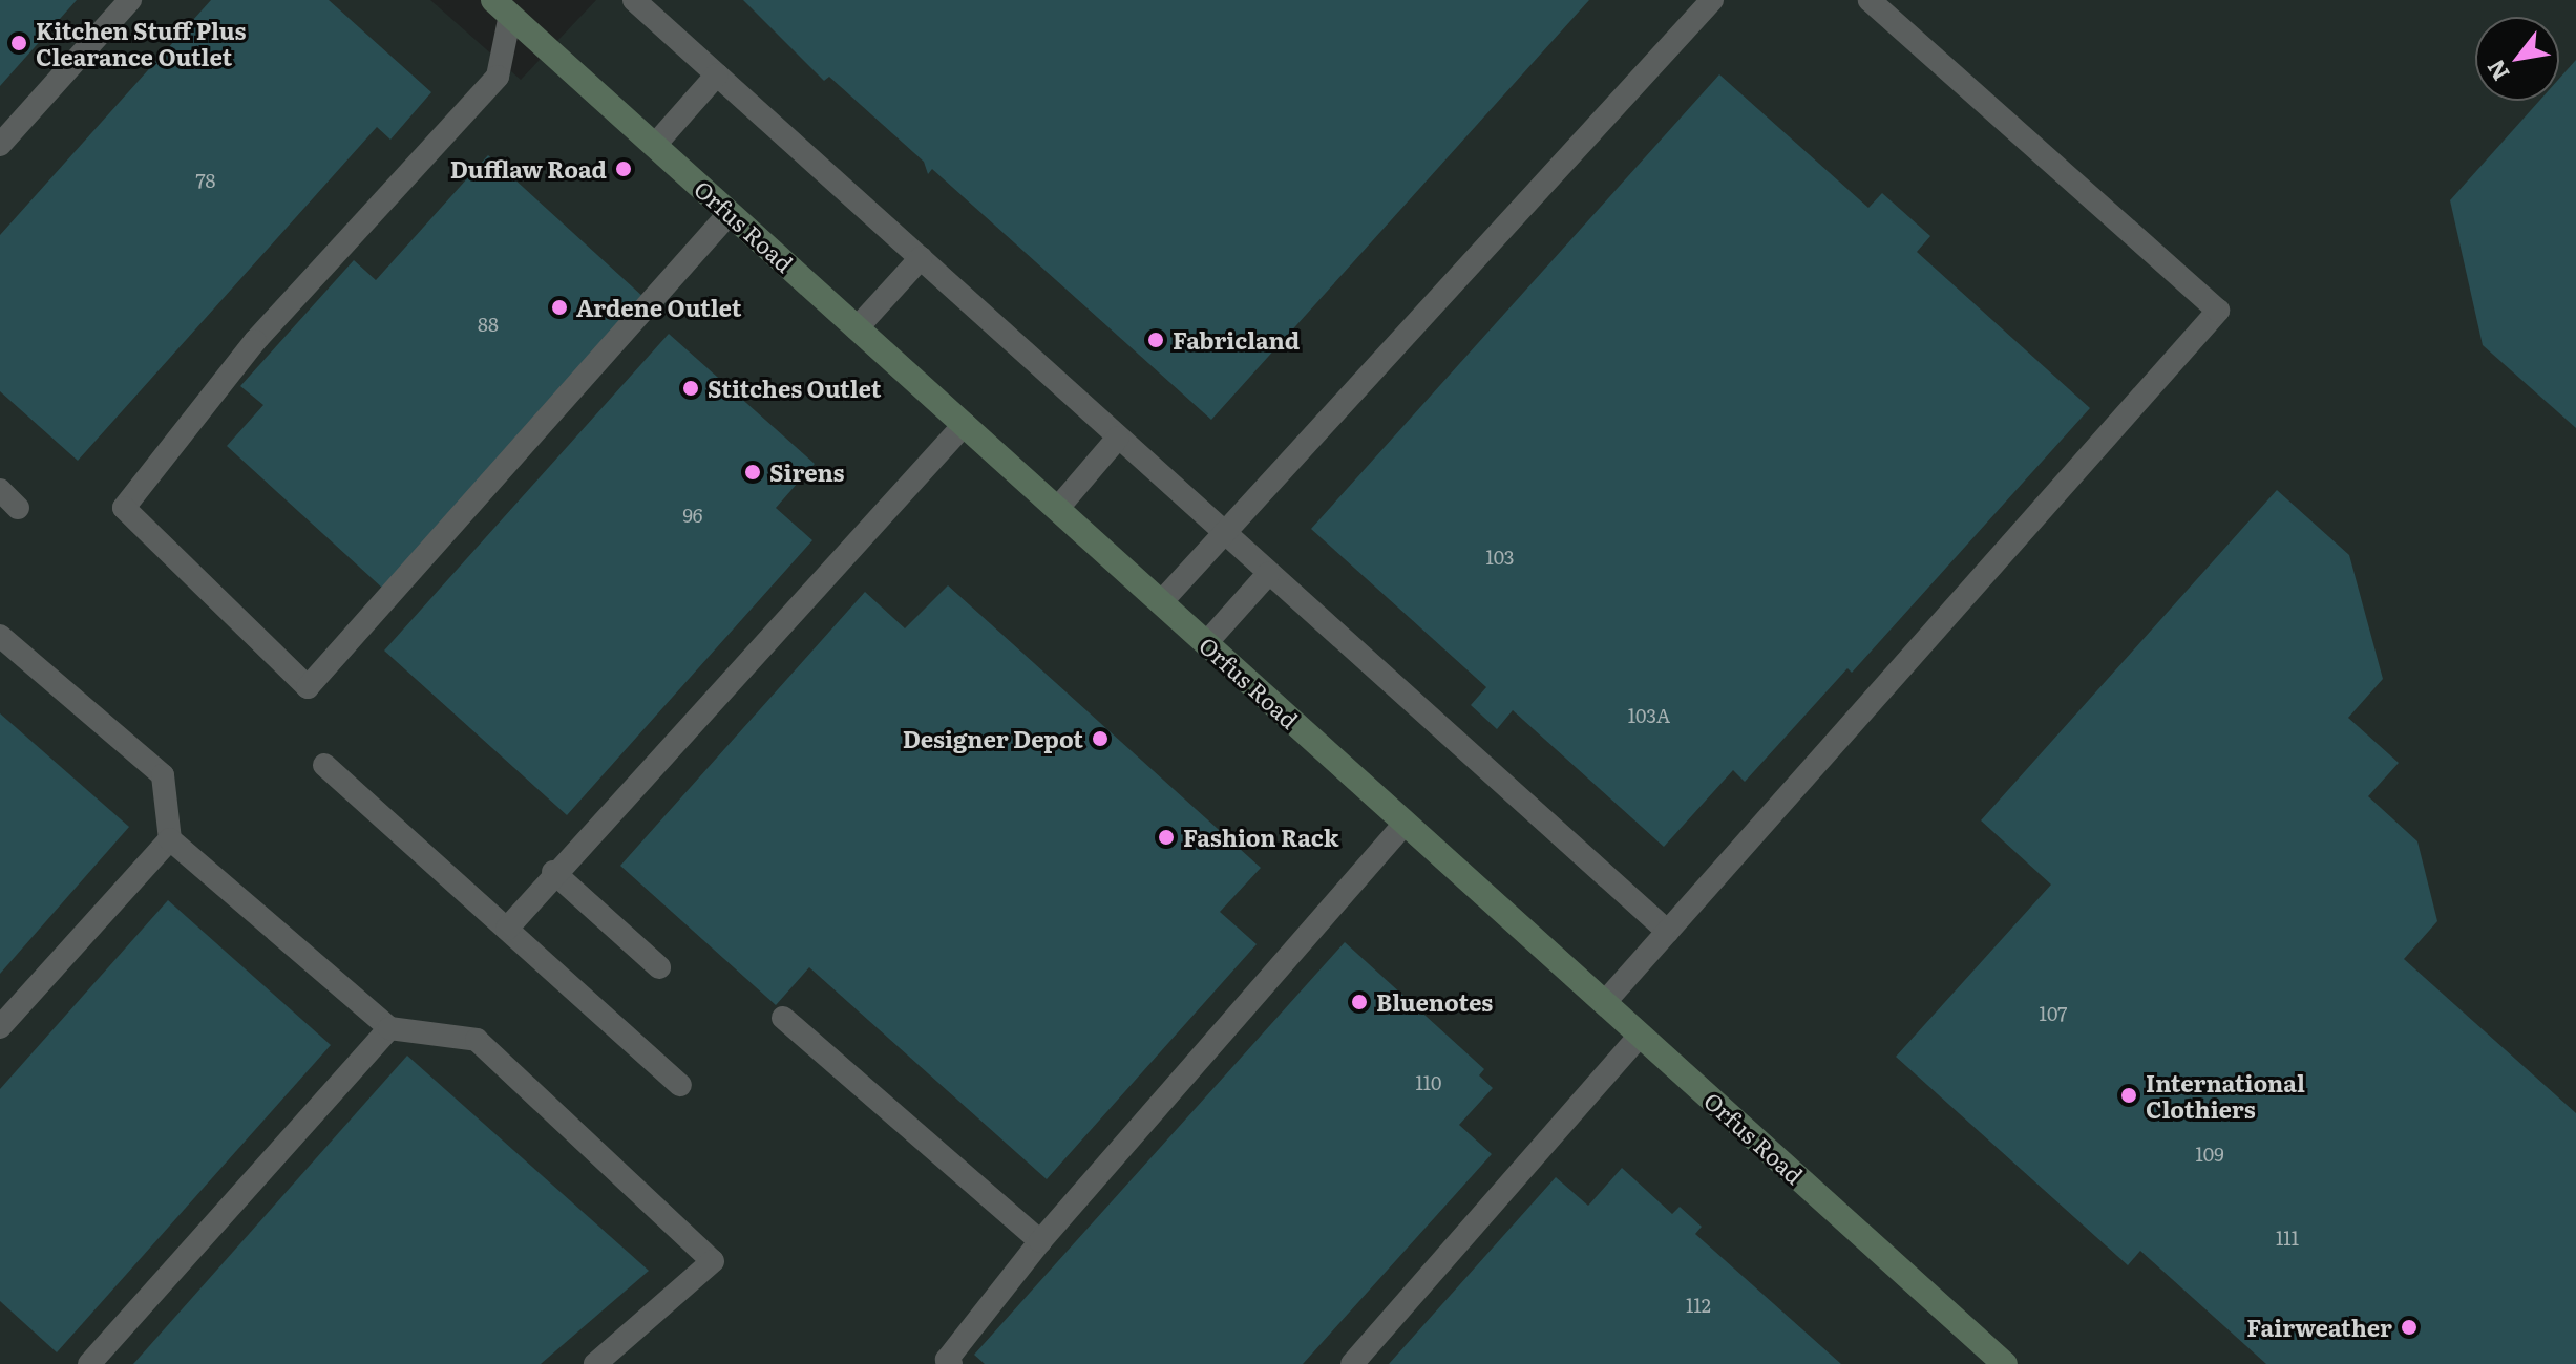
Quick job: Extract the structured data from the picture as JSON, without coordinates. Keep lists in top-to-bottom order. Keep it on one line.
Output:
{"streets":{"street":["Orfus Road"]},"places":["Kitchen Stuff Plus Clearance Outlet","Dufflaw Road","Ardene Outlet","Fabricland","Stitches Outlet","Sirens","Designer Depot","Fashion Rack","Bluenotes","International Clothiers","Fairweather"],"house_numbers":["78","88","96","103","103A","107","110","109","111","112"],"north":"bottom left"}
